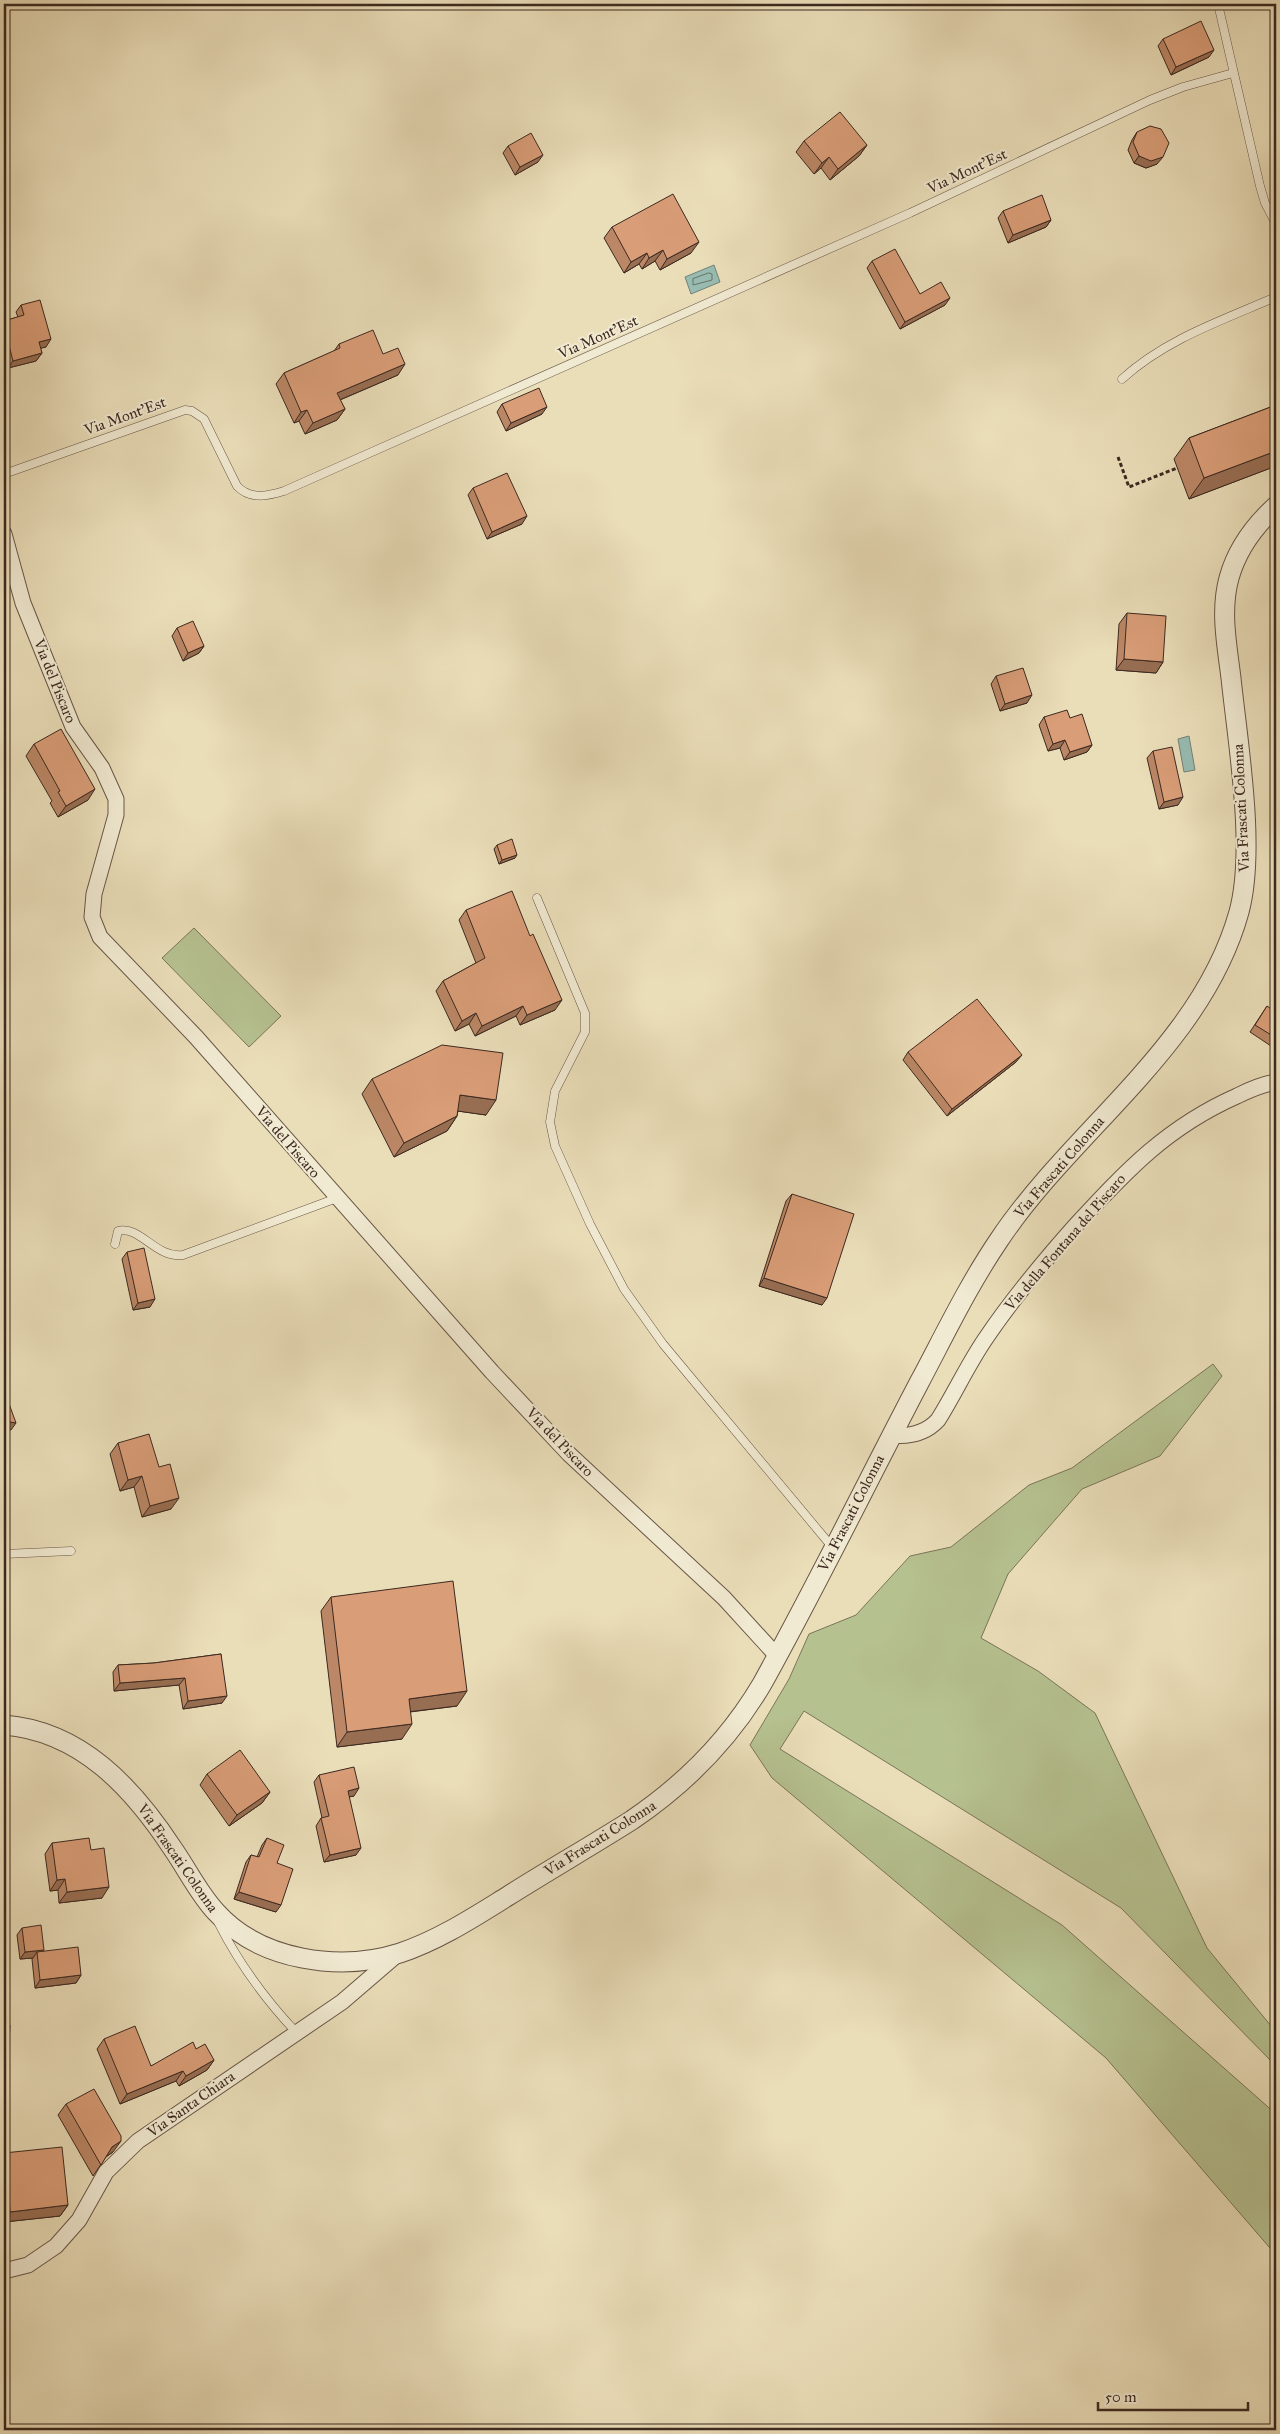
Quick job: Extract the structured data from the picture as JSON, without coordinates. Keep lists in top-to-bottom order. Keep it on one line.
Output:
{"streets":{"street":["Via del Piscaro","Via Frascati Colonna","Via della Fontana del Piscaro","Via Santa Chiara"],"lane":["Via Mont'Est"]},"crossings":[["Via del Piscaro","Via Frascati Colonna"],["Via Frascati Colonna","Via della Fontana del Piscaro"],["Via Frascati Colonna","Via Santa Chiara"]],"scale_bar":"50 m"}
